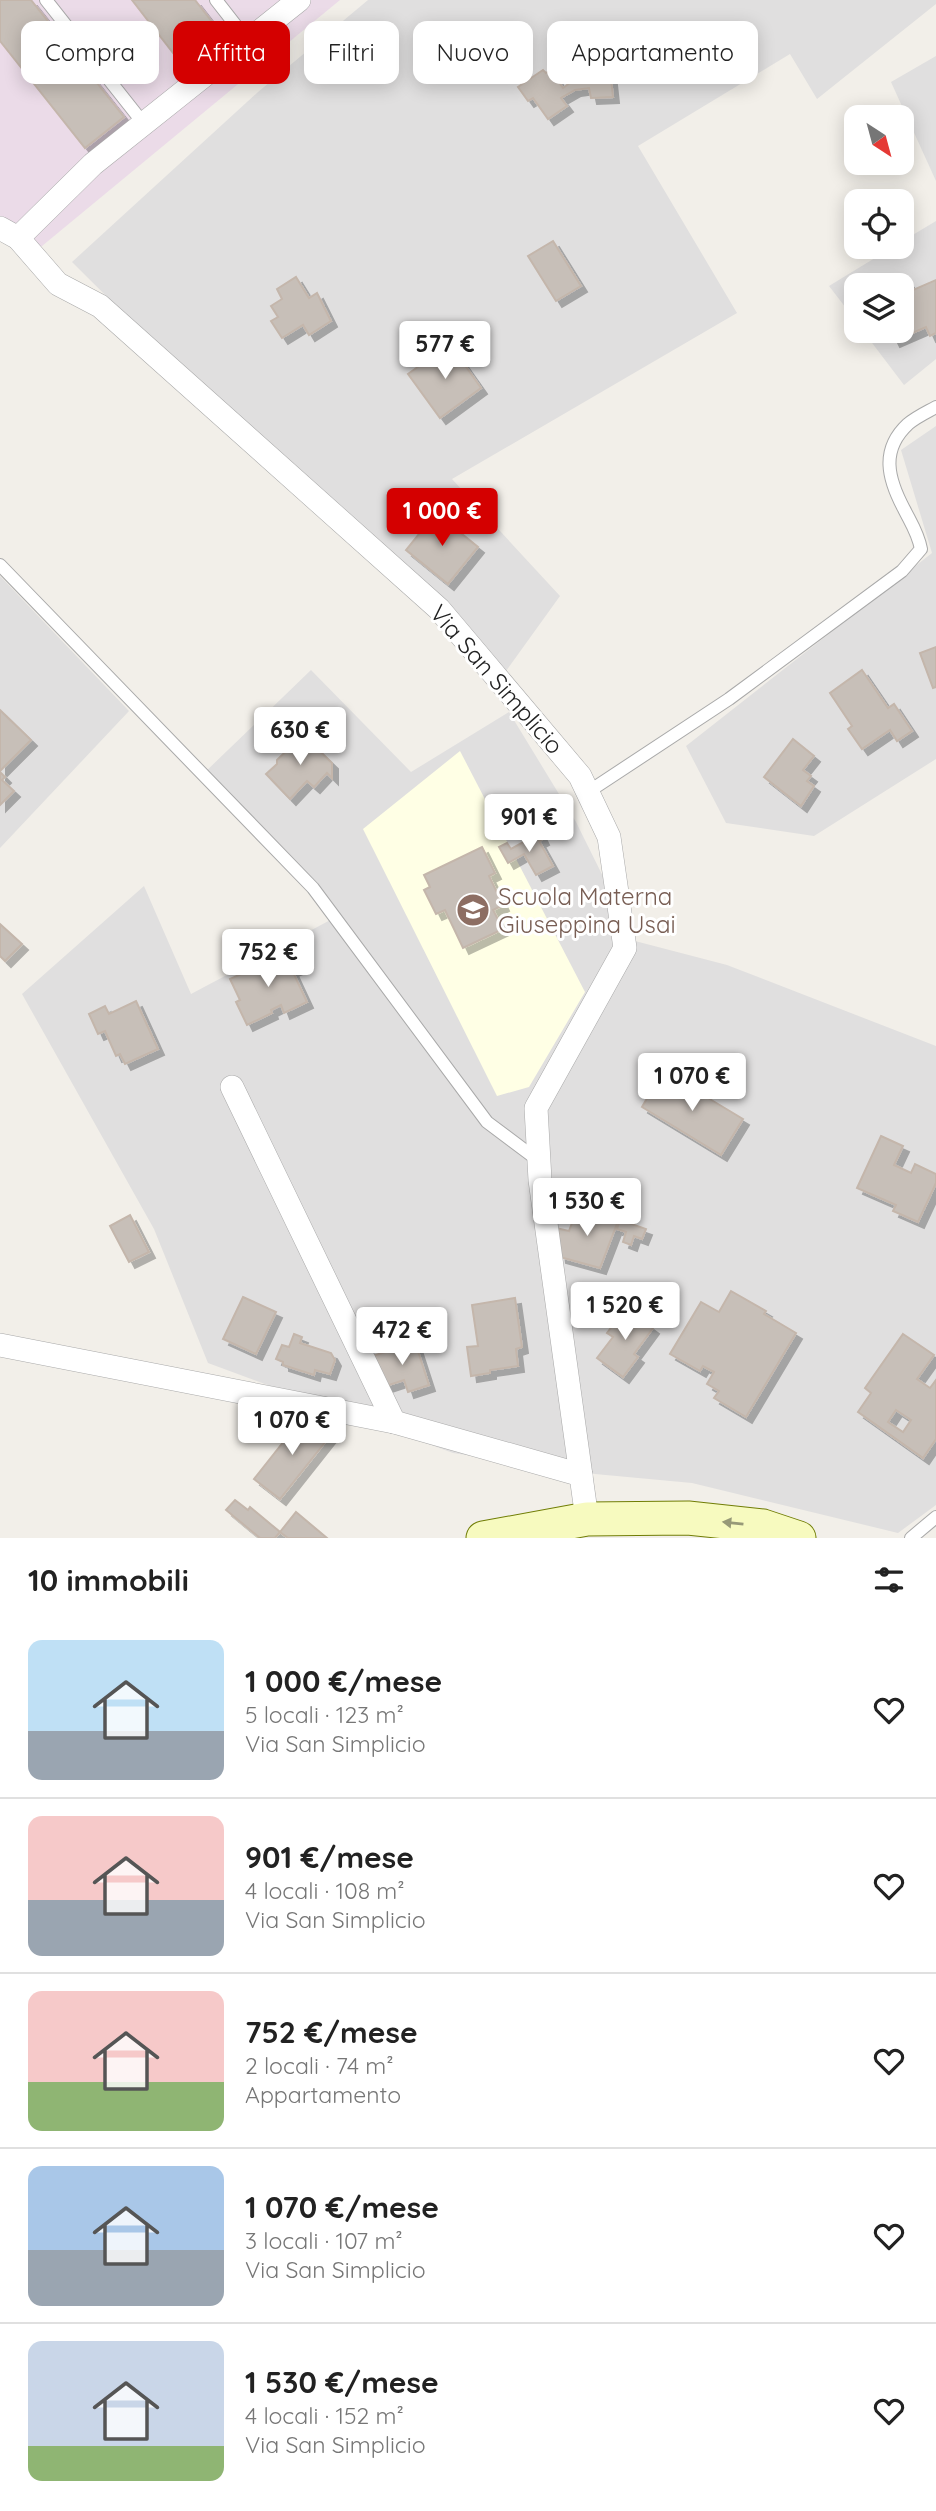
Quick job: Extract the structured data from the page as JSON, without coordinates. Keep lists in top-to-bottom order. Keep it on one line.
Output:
{"streets":{"street":["Via San Simplicio"]},"places":{"school or university":["Scuola Materna Giuseppina Usai"]},"north":"bottom right","page":{"chip":["Compra","Affitta","Filtri","Nuovo","Appartamento"],"price":["577 €","1 000 €","630 €","901 €","752 €","1 070 €","1 530 €","1 520 €","472 €","1 070 €"],"heading":"10 immobili","list":[{"name":"1 000 €/mese","note":"5 locali · 123 m² · Via San Simplicio"},{"name":"901 €/mese","note":"4 locali · 108 m² · Via San Simplicio"},{"name":"752 €/mese","note":"2 locali · 74 m² · Appartamento"},{"name":"1 070 €/mese","note":"3 locali · 107 m² · Via San Simplicio"},{"name":"1 530 €/mese","note":"4 locali · 152 m² · Via San Simplicio"}]}}
